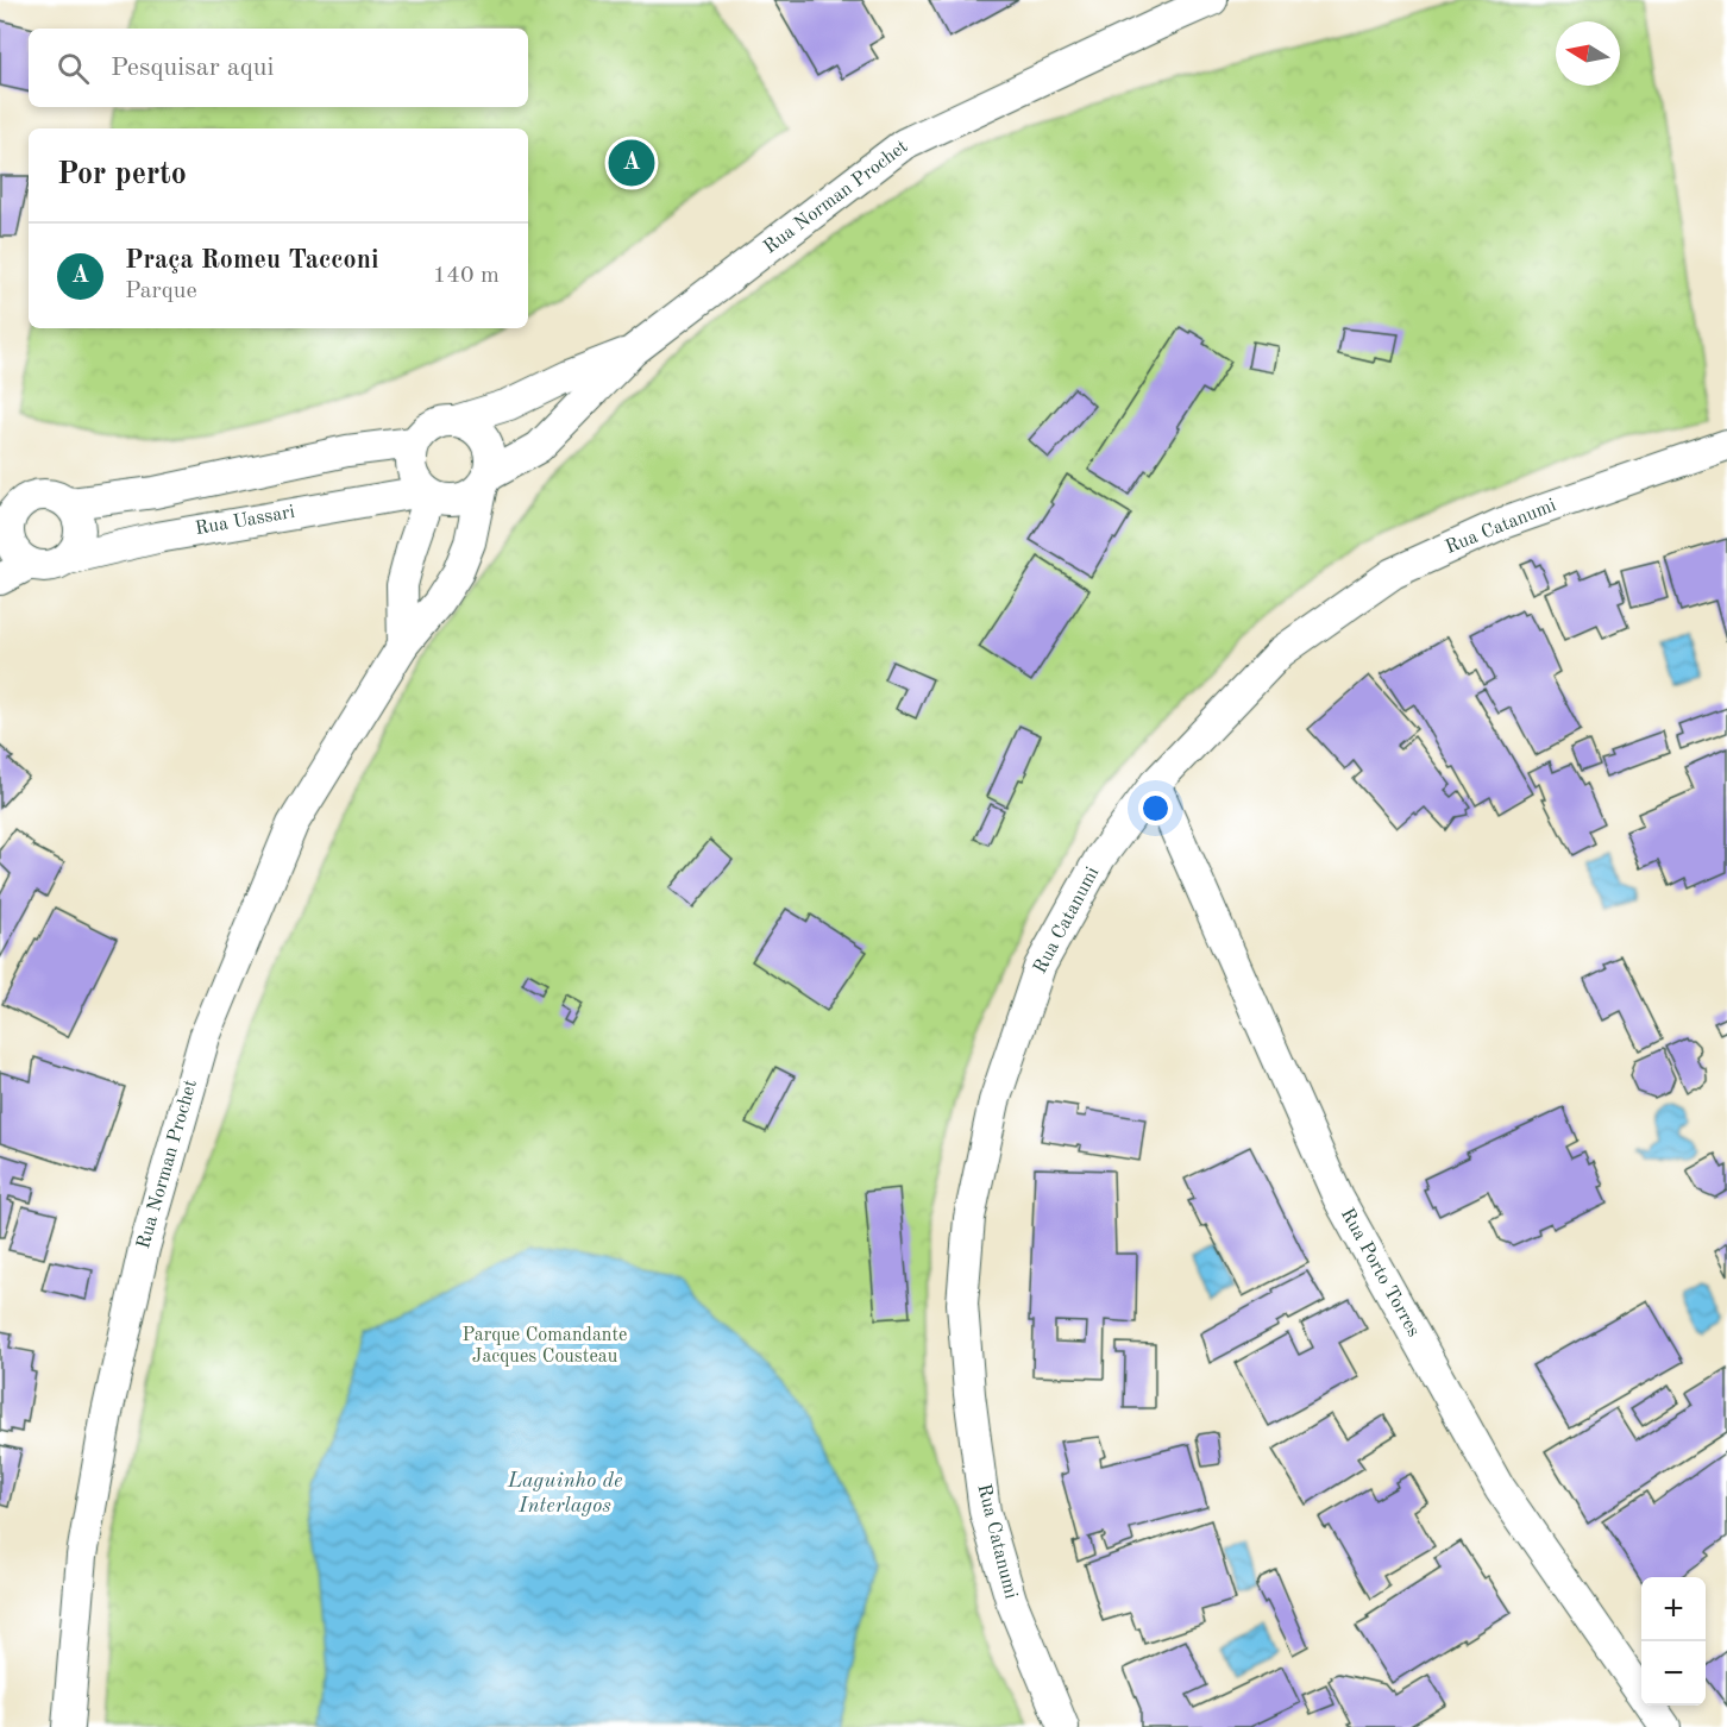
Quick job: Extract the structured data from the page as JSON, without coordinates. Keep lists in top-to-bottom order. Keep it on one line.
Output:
{"streets":{"street":["Rua Norman Prochet","Rua Uassari","Rua Catanumi","Rua Porto Torres"]},"crossings":[["Rua Norman Prochet","Rua Uassari"],["Rua Catanumi","Rua Porto Torres"]],"water":["Laguinho de Interlagos"],"parks":["Parque Comandante Jacques Cousteau"],"north":"left","page":{"search":"Pesquisar aqui","heading":"Por perto","pins":"A","list":[{"mark":"A","name":"Praça Romeu Tacconi","note":"Parque","value":"140 m"}],"map_buttons":["+","−"]}}
